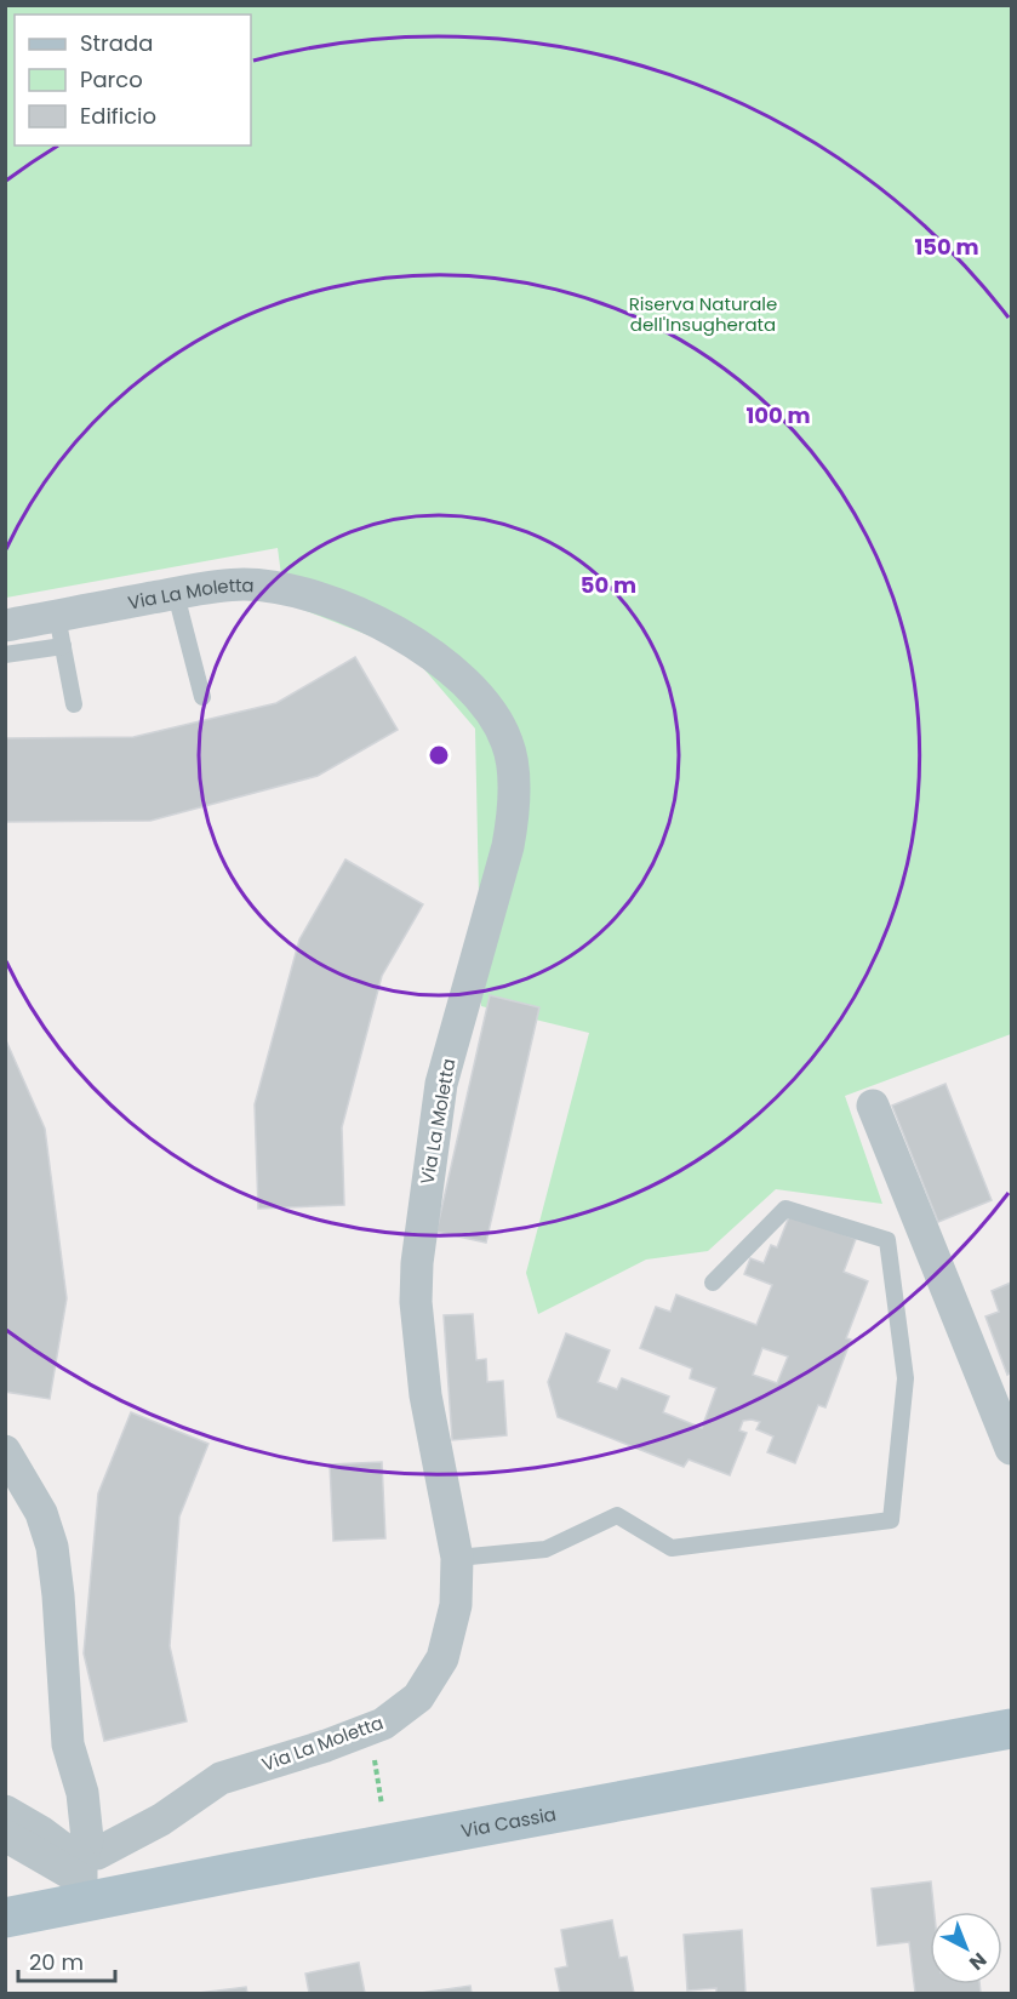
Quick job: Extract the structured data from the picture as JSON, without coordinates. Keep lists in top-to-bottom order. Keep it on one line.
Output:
{"streets":{"main road":["Via Cassia"],"street":["Via La Moletta"]},"crossings":[["Via La Moletta","Via Cassia"]],"parks":["Riserva Naturale dell'Insugherata"],"legend":["Strada","Parco","Edificio"],"scale_bar":"20 m","north":"bottom right","rings":["150 m","100 m","50 m"]}
